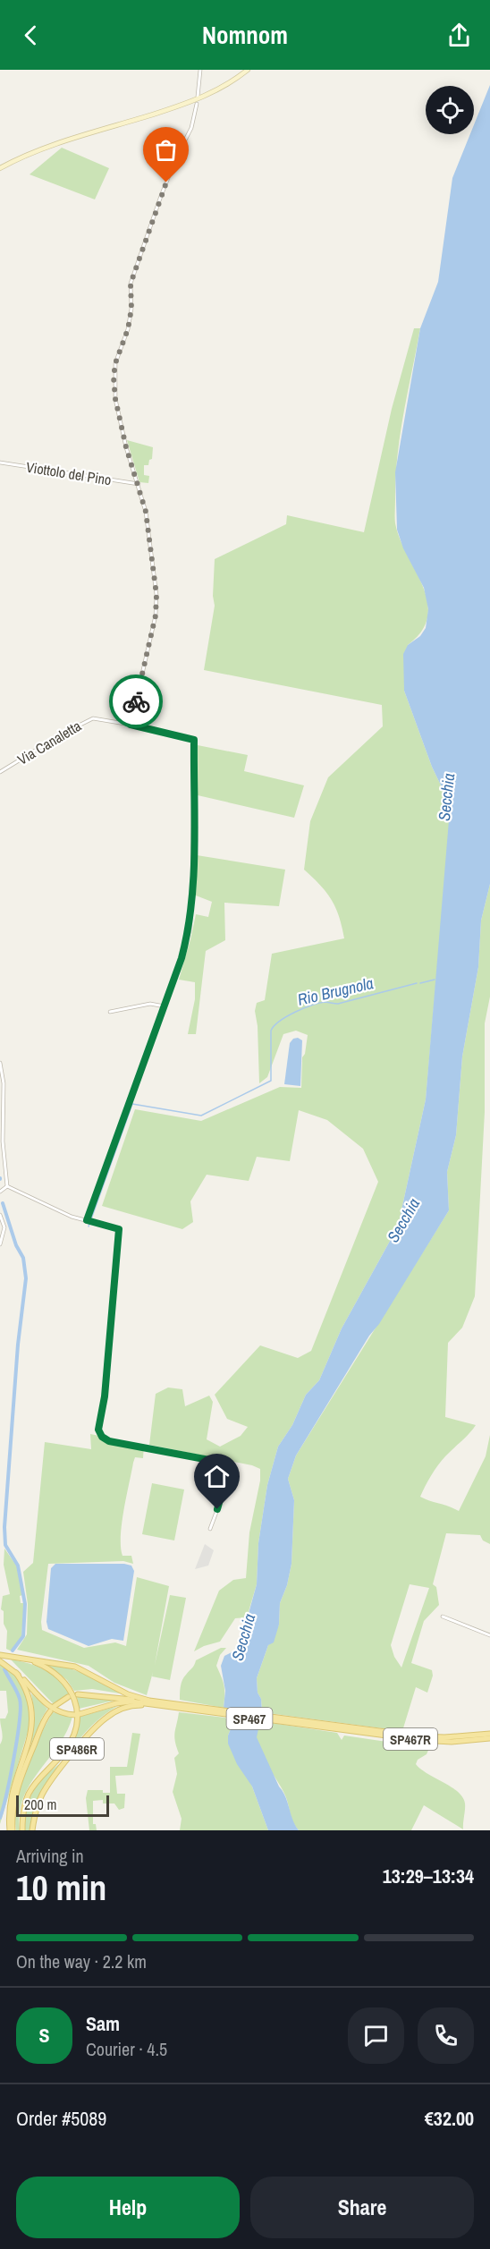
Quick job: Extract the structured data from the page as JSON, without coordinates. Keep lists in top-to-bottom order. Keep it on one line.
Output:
{"streets":{"main road":["SP467","SP467R","SP486R"],"street":["Viottolo del Pino","Via Canaletta"]},"crossings":[["SP467","SP467R"],["SP467","SP486R"]],"water":["Secchia","Rio Brugnola"],"scale_bar":"200 m","page":{"header":"Nomnom","scale":"200 m","heading":["10 min","Arriving in","13:29–13:34"],"panel":["Sam","Courier · 4.5","Order #5089","€32.00"],"bar":"On the way · 2.2 km","round":"S","buttons":["Help","Share"]}}
